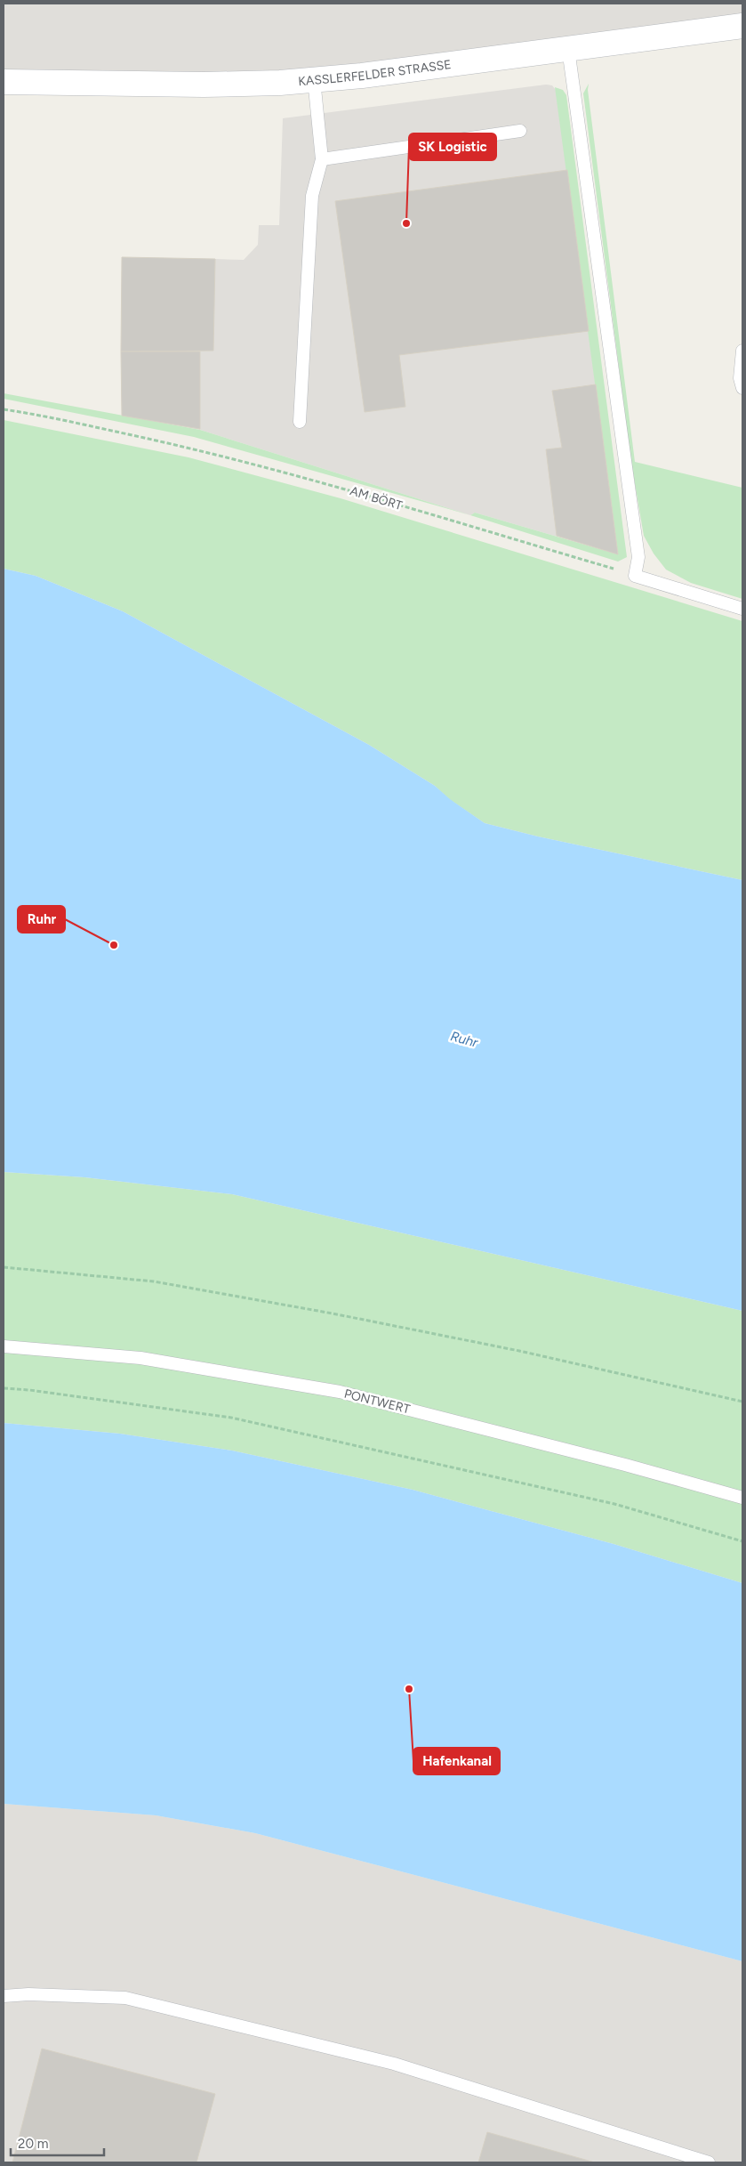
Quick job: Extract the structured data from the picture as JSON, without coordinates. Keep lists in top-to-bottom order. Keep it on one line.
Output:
{"streets":{"street":["KASSLERFELDER STRASSE"],"lane":["PONTWERT"],"path":["AM BÖRT"]},"water":["Ruhr"],"places":["SK Logistic","Ruhr","Hafenkanal"],"scale_bar":"20 m"}
